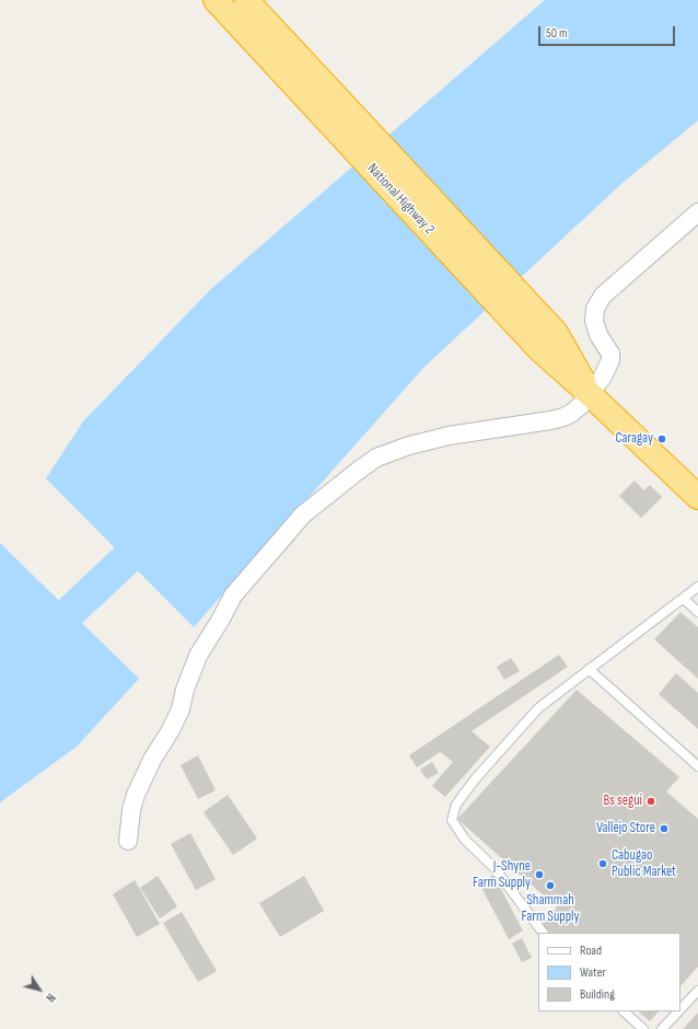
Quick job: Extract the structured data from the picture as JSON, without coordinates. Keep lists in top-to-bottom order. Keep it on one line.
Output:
{"streets":{"highway":["National Highway 2"]},"places":["Caragay","Bs segui","Vallejo Store","Cabugao Public Market","J-Shyne Farm Supply","Shammah Farm Supply"],"legend":["Road","Water","Building"],"scale_bar":"50 m","north":"bottom right"}
